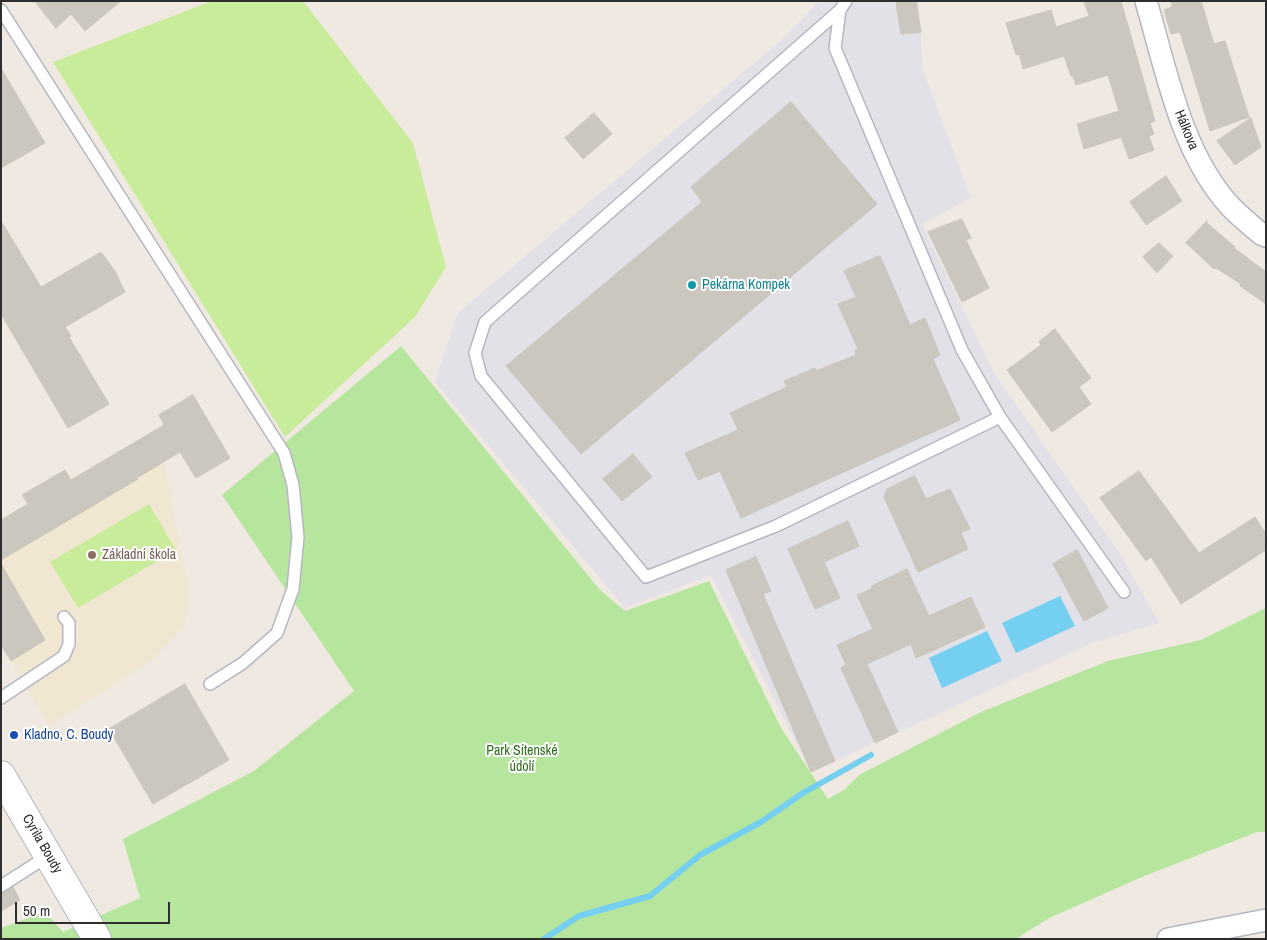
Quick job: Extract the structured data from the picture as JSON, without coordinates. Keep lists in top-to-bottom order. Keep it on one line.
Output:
{"streets":{"street":["Hálkova","Cyrila Boudy"]},"parks":["Park Sítenské údolí"],"places":["Pekárna Kompek","Základní škola","Kladno, C. Boudy"],"scale_bar":"50 m"}
